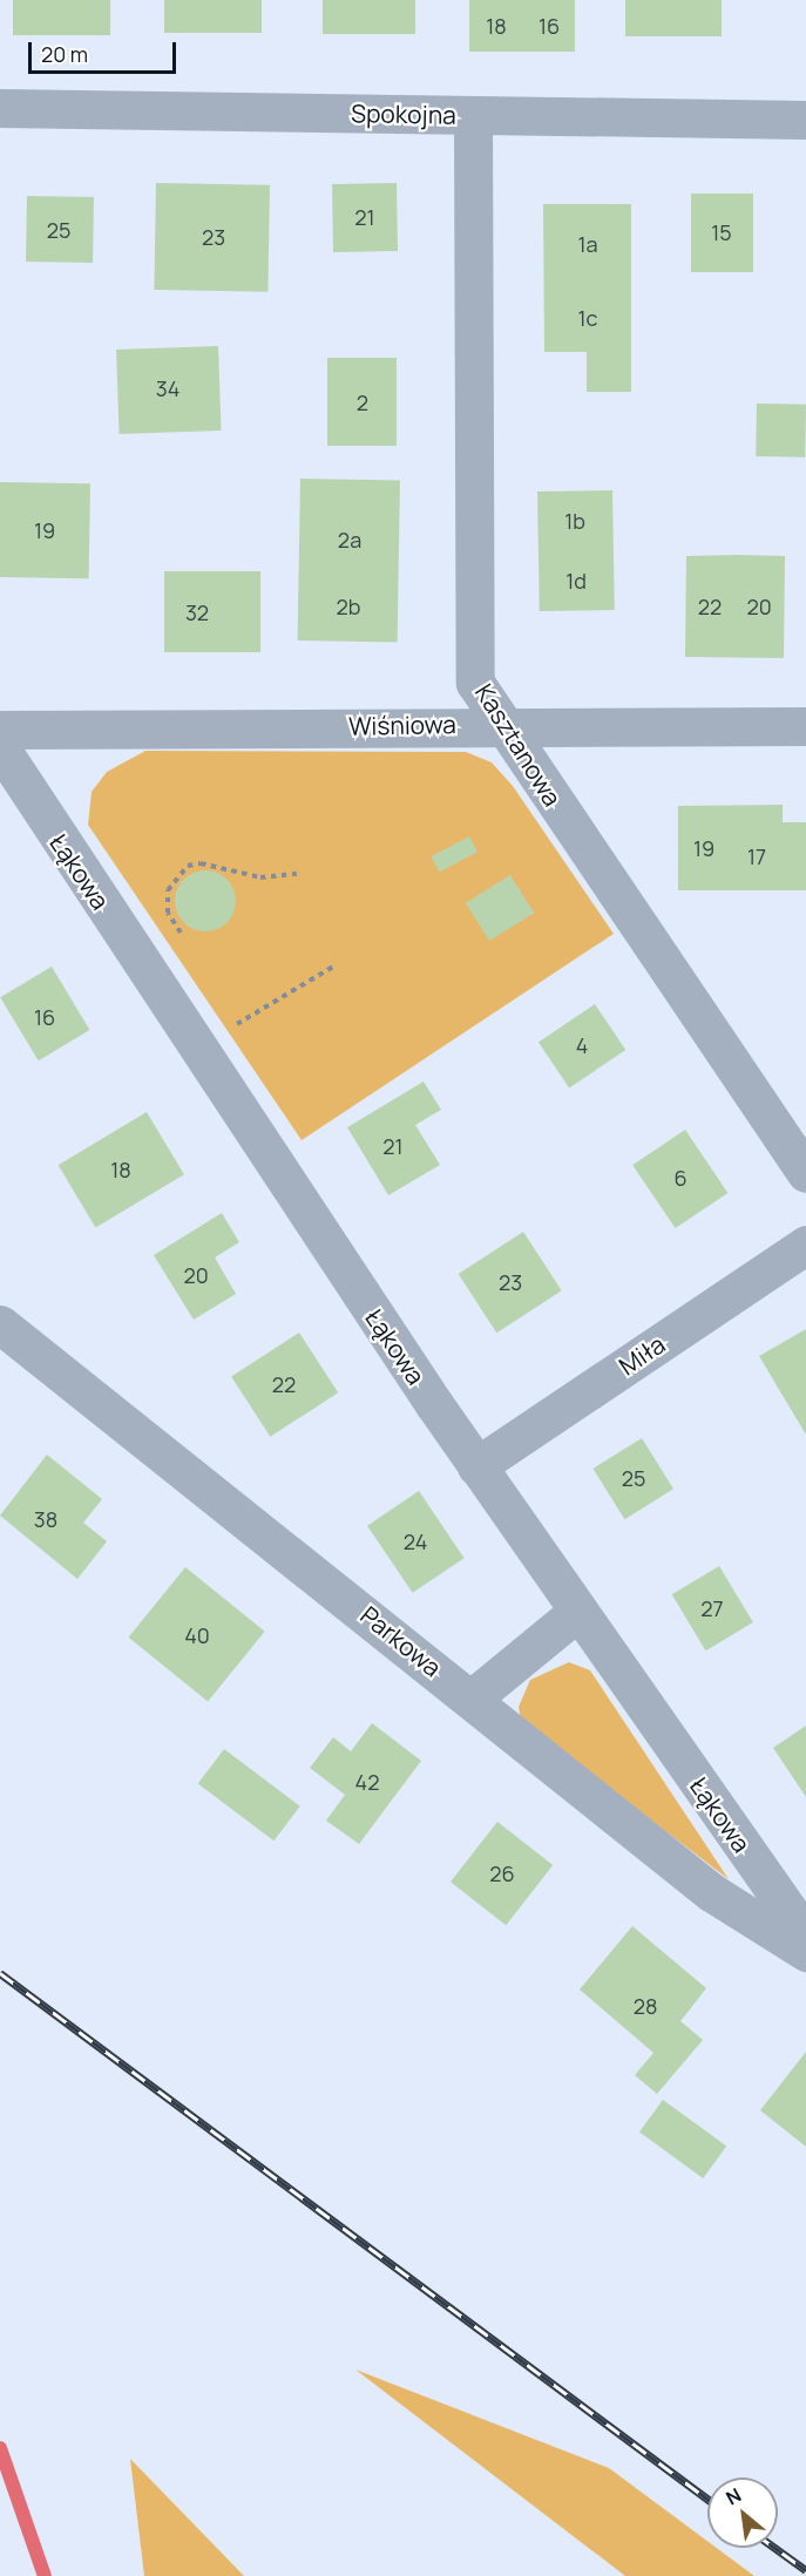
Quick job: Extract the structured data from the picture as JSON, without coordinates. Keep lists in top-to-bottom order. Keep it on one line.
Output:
{"streets":{"street":["Spokojna","Wiśniowa","Kasztanowa","Łąkowa","Miła","Parkowa"]},"crossings":[["Spokojna","Kasztanowa"],["Wiśniowa","Kasztanowa"],["Łąkowa","Miła"]],"house_numbers":["18","16","21","25","15","23","1a","1c","34","2","1b","19","2a","1d","2b","22","20","32","19","17","16","4","21","18","6","20","23","22","25","38","24","27","40","42","26","28"],"scale_bar":"20 m","north":"top left"}
